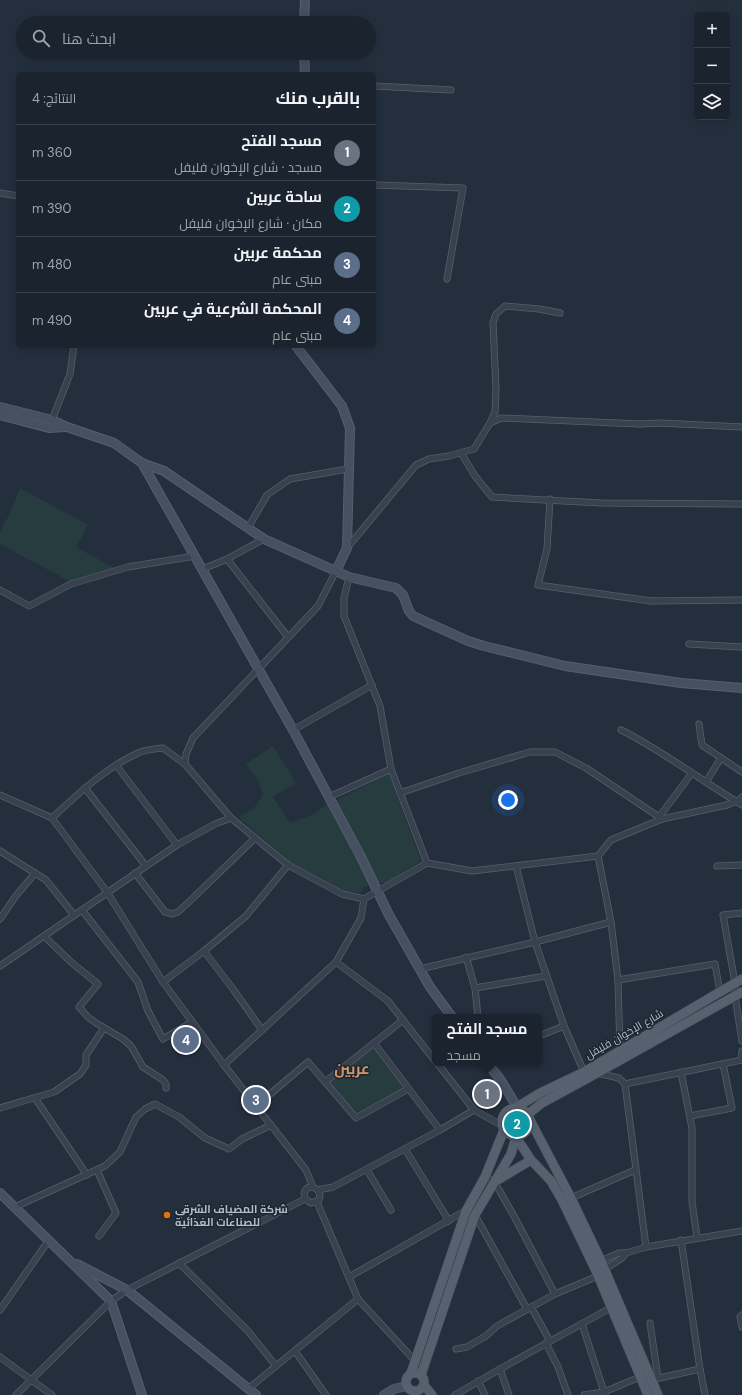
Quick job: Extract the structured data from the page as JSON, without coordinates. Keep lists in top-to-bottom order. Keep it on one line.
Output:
{"streets":{"main road":["شارع الإخوان فليفل"]},"districts":["عربين"],"places":["شركة المضياف الشرقي للصناعات الغذائية"],"page":{"map_buttons":["+","−"],"search":"ابحث هنا","heading":["بالقرب منك","النتائج: 4"],"list":[{"mark":"1","name":"مسجد الفتح","note":"مسجد · شارع الإخوان فليفل","value":"360 m"},{"mark":"2","name":"ساحة عربين","note":"مكان · شارع الإخوان فليفل","value":"390 m"},{"mark":"3","name":"محكمة عربين","note":"مبنى عام","value":"480 m"},{"mark":"4","name":"المحكمة الشرعية في عربين","note":"مبنى عام","value":"490 m"}],"popup":["مسجد الفتح","مسجد"],"pins":["4","1","3","2"]}}
